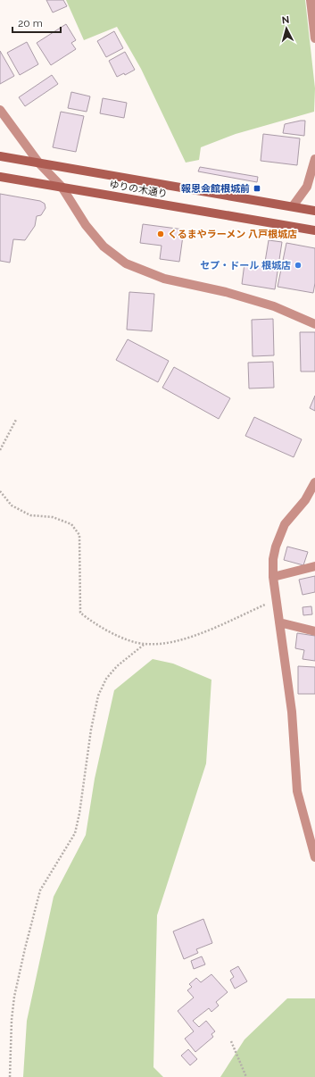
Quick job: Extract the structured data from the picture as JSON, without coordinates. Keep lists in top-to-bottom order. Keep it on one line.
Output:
{"streets":{"street":["ゆりの木通り"]},"places":{"transit":["報恩会館根城前"],"other":["くるまやラーメン 八戸根城店","セプ・ドール 根城店"]},"scale_bar":"20 m","north":"top"}
